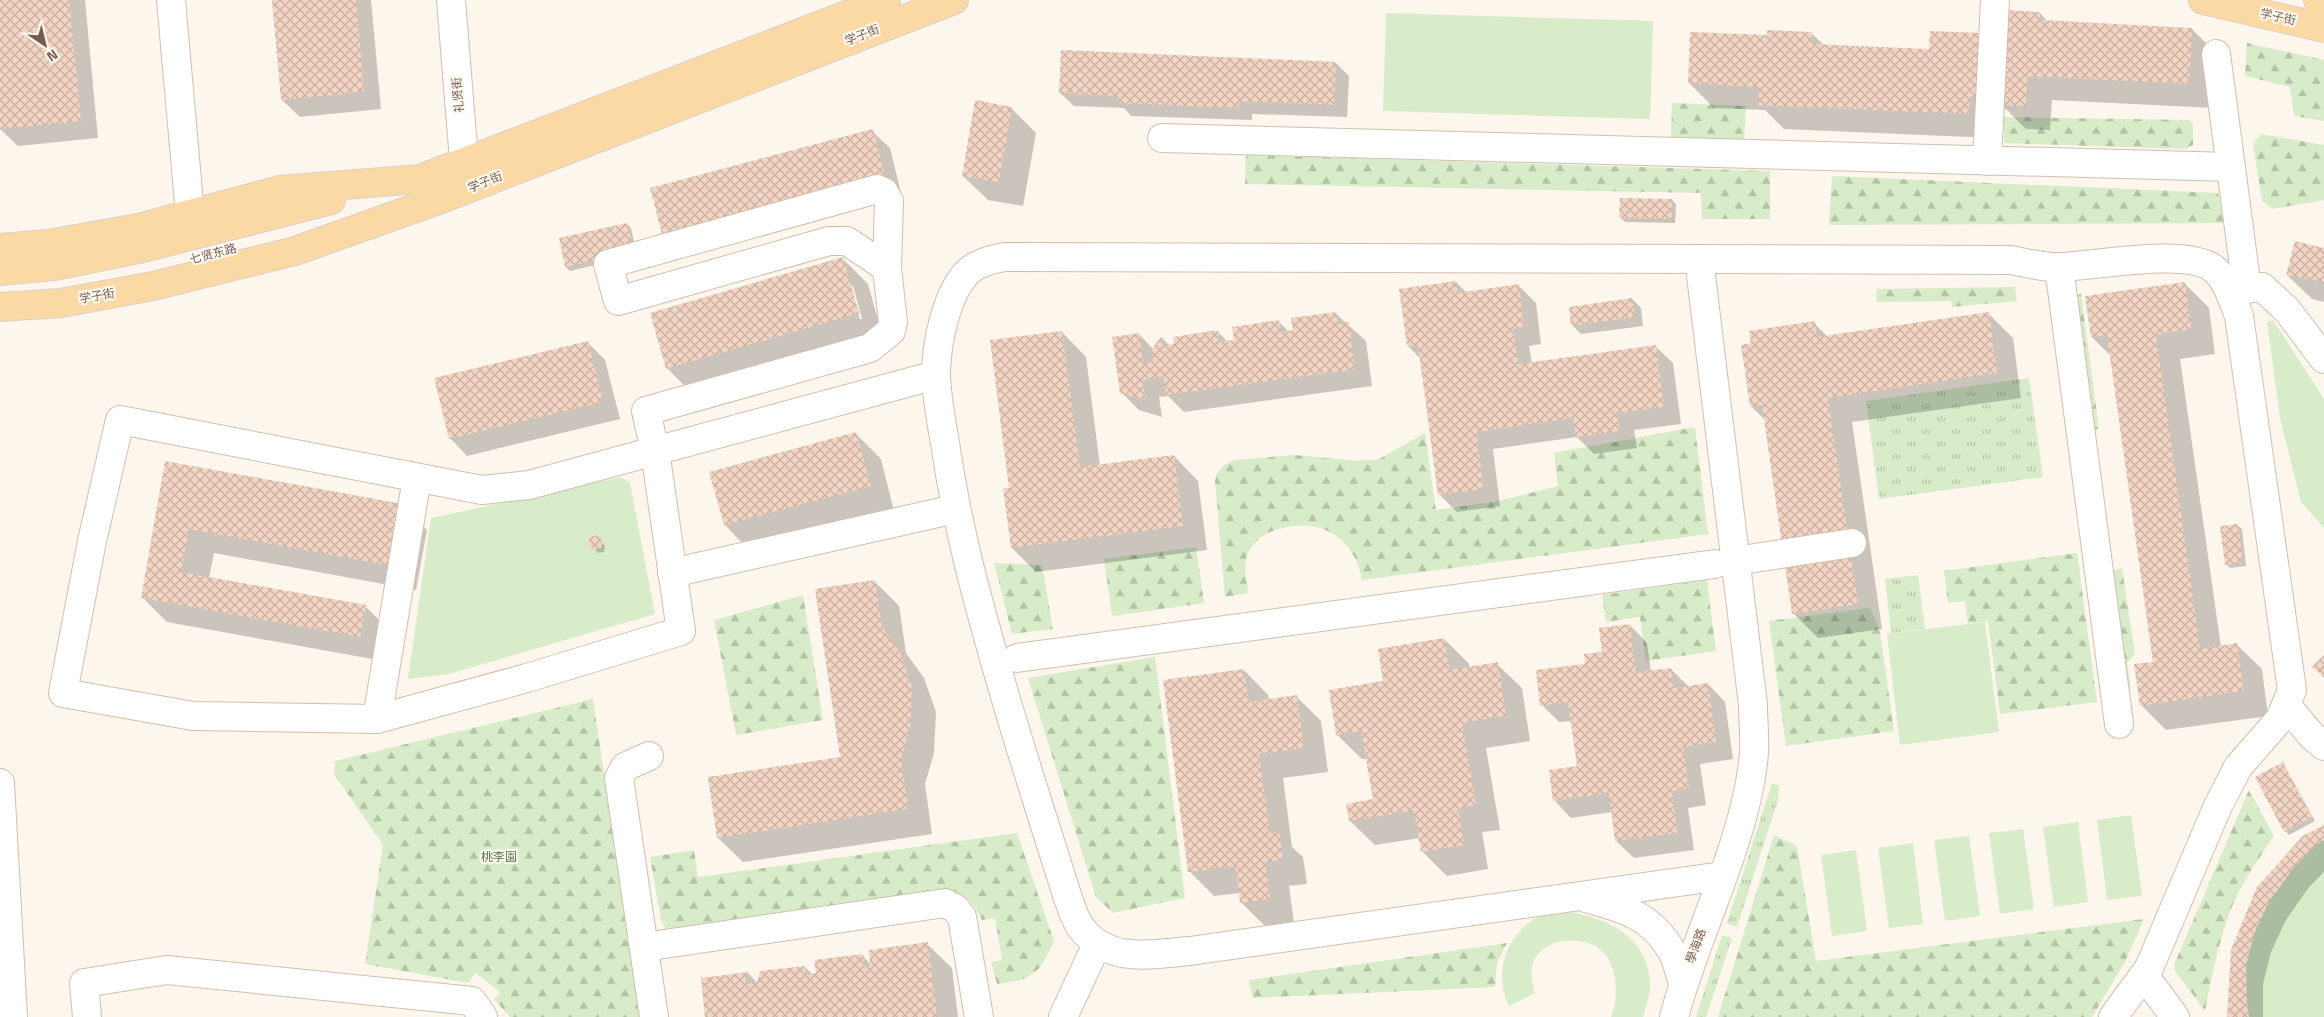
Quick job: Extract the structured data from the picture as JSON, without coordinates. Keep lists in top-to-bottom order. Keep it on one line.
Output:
{"streets":{"main road":["学子街","七贤东路"],"street":["礼贤街","學海路"]},"crossings":[["学子街","礼贤街"],["学子街","七贤东路"]],"parks":["桃李園"],"north":"bottom right"}
